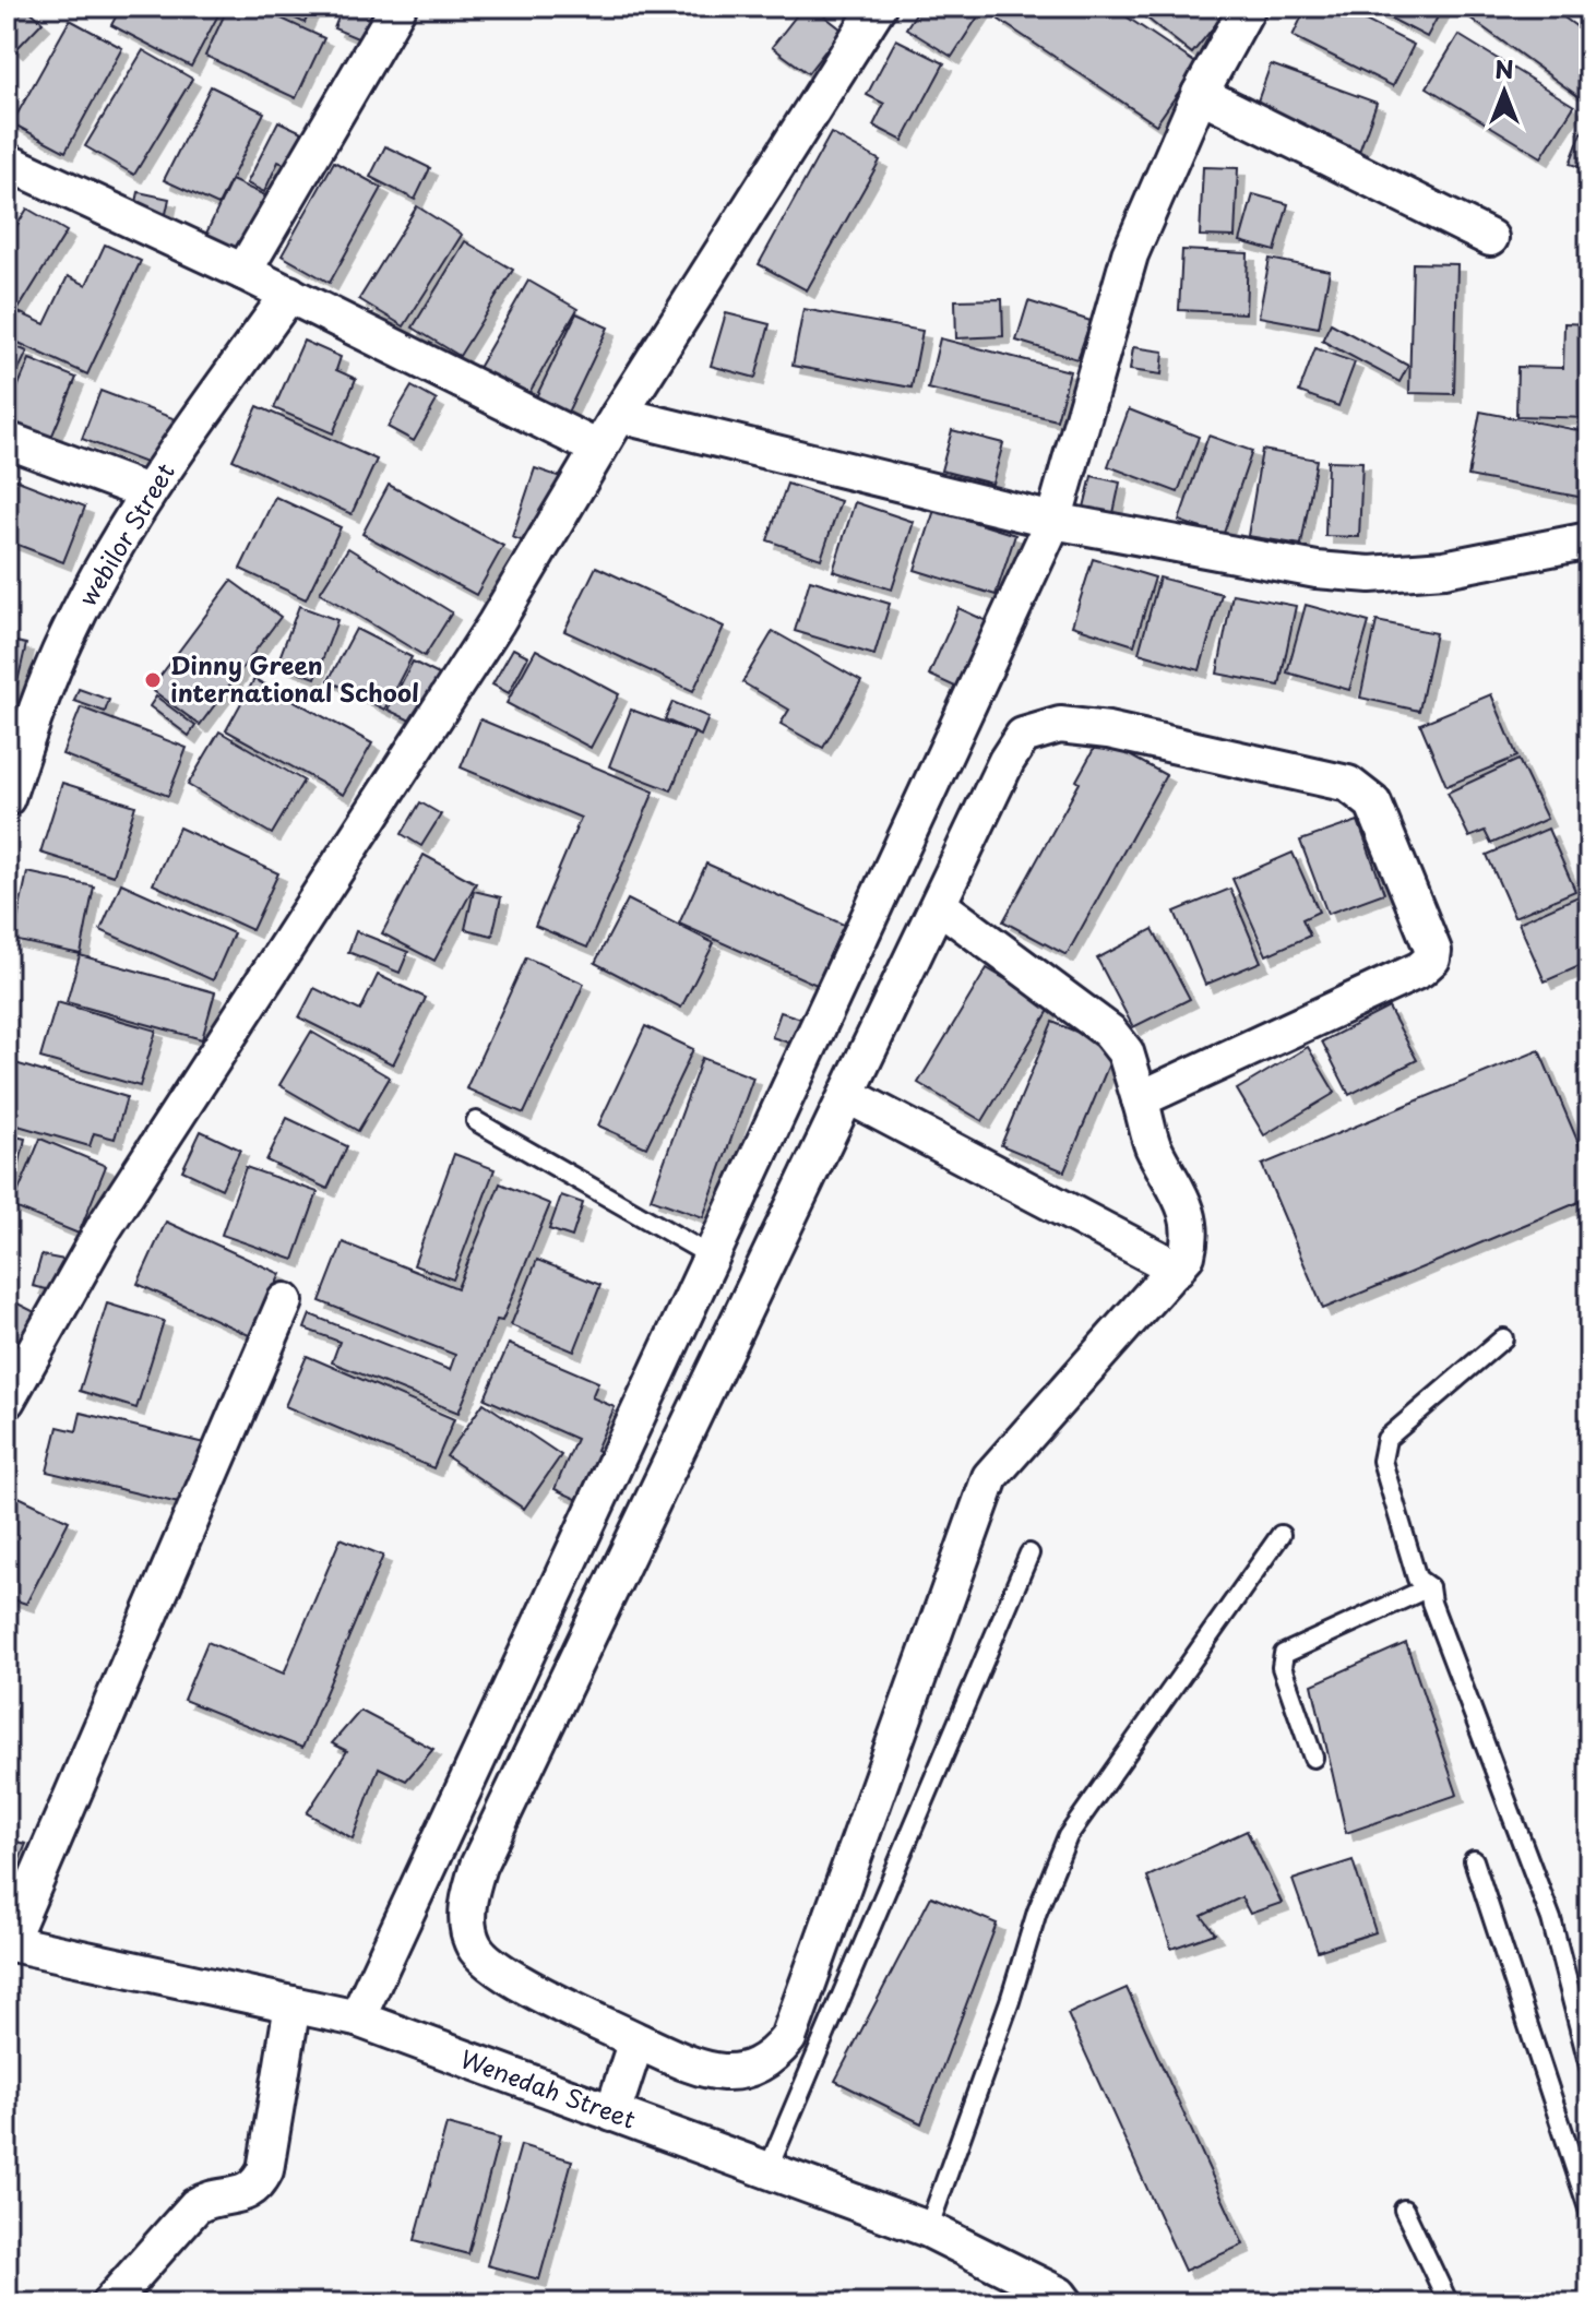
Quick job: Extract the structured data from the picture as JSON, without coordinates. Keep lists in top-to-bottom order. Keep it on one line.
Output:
{"streets":{"street":["webilor Street","Wenedah Street"]},"places":["Dinny Green international School"],"north":"top"}
